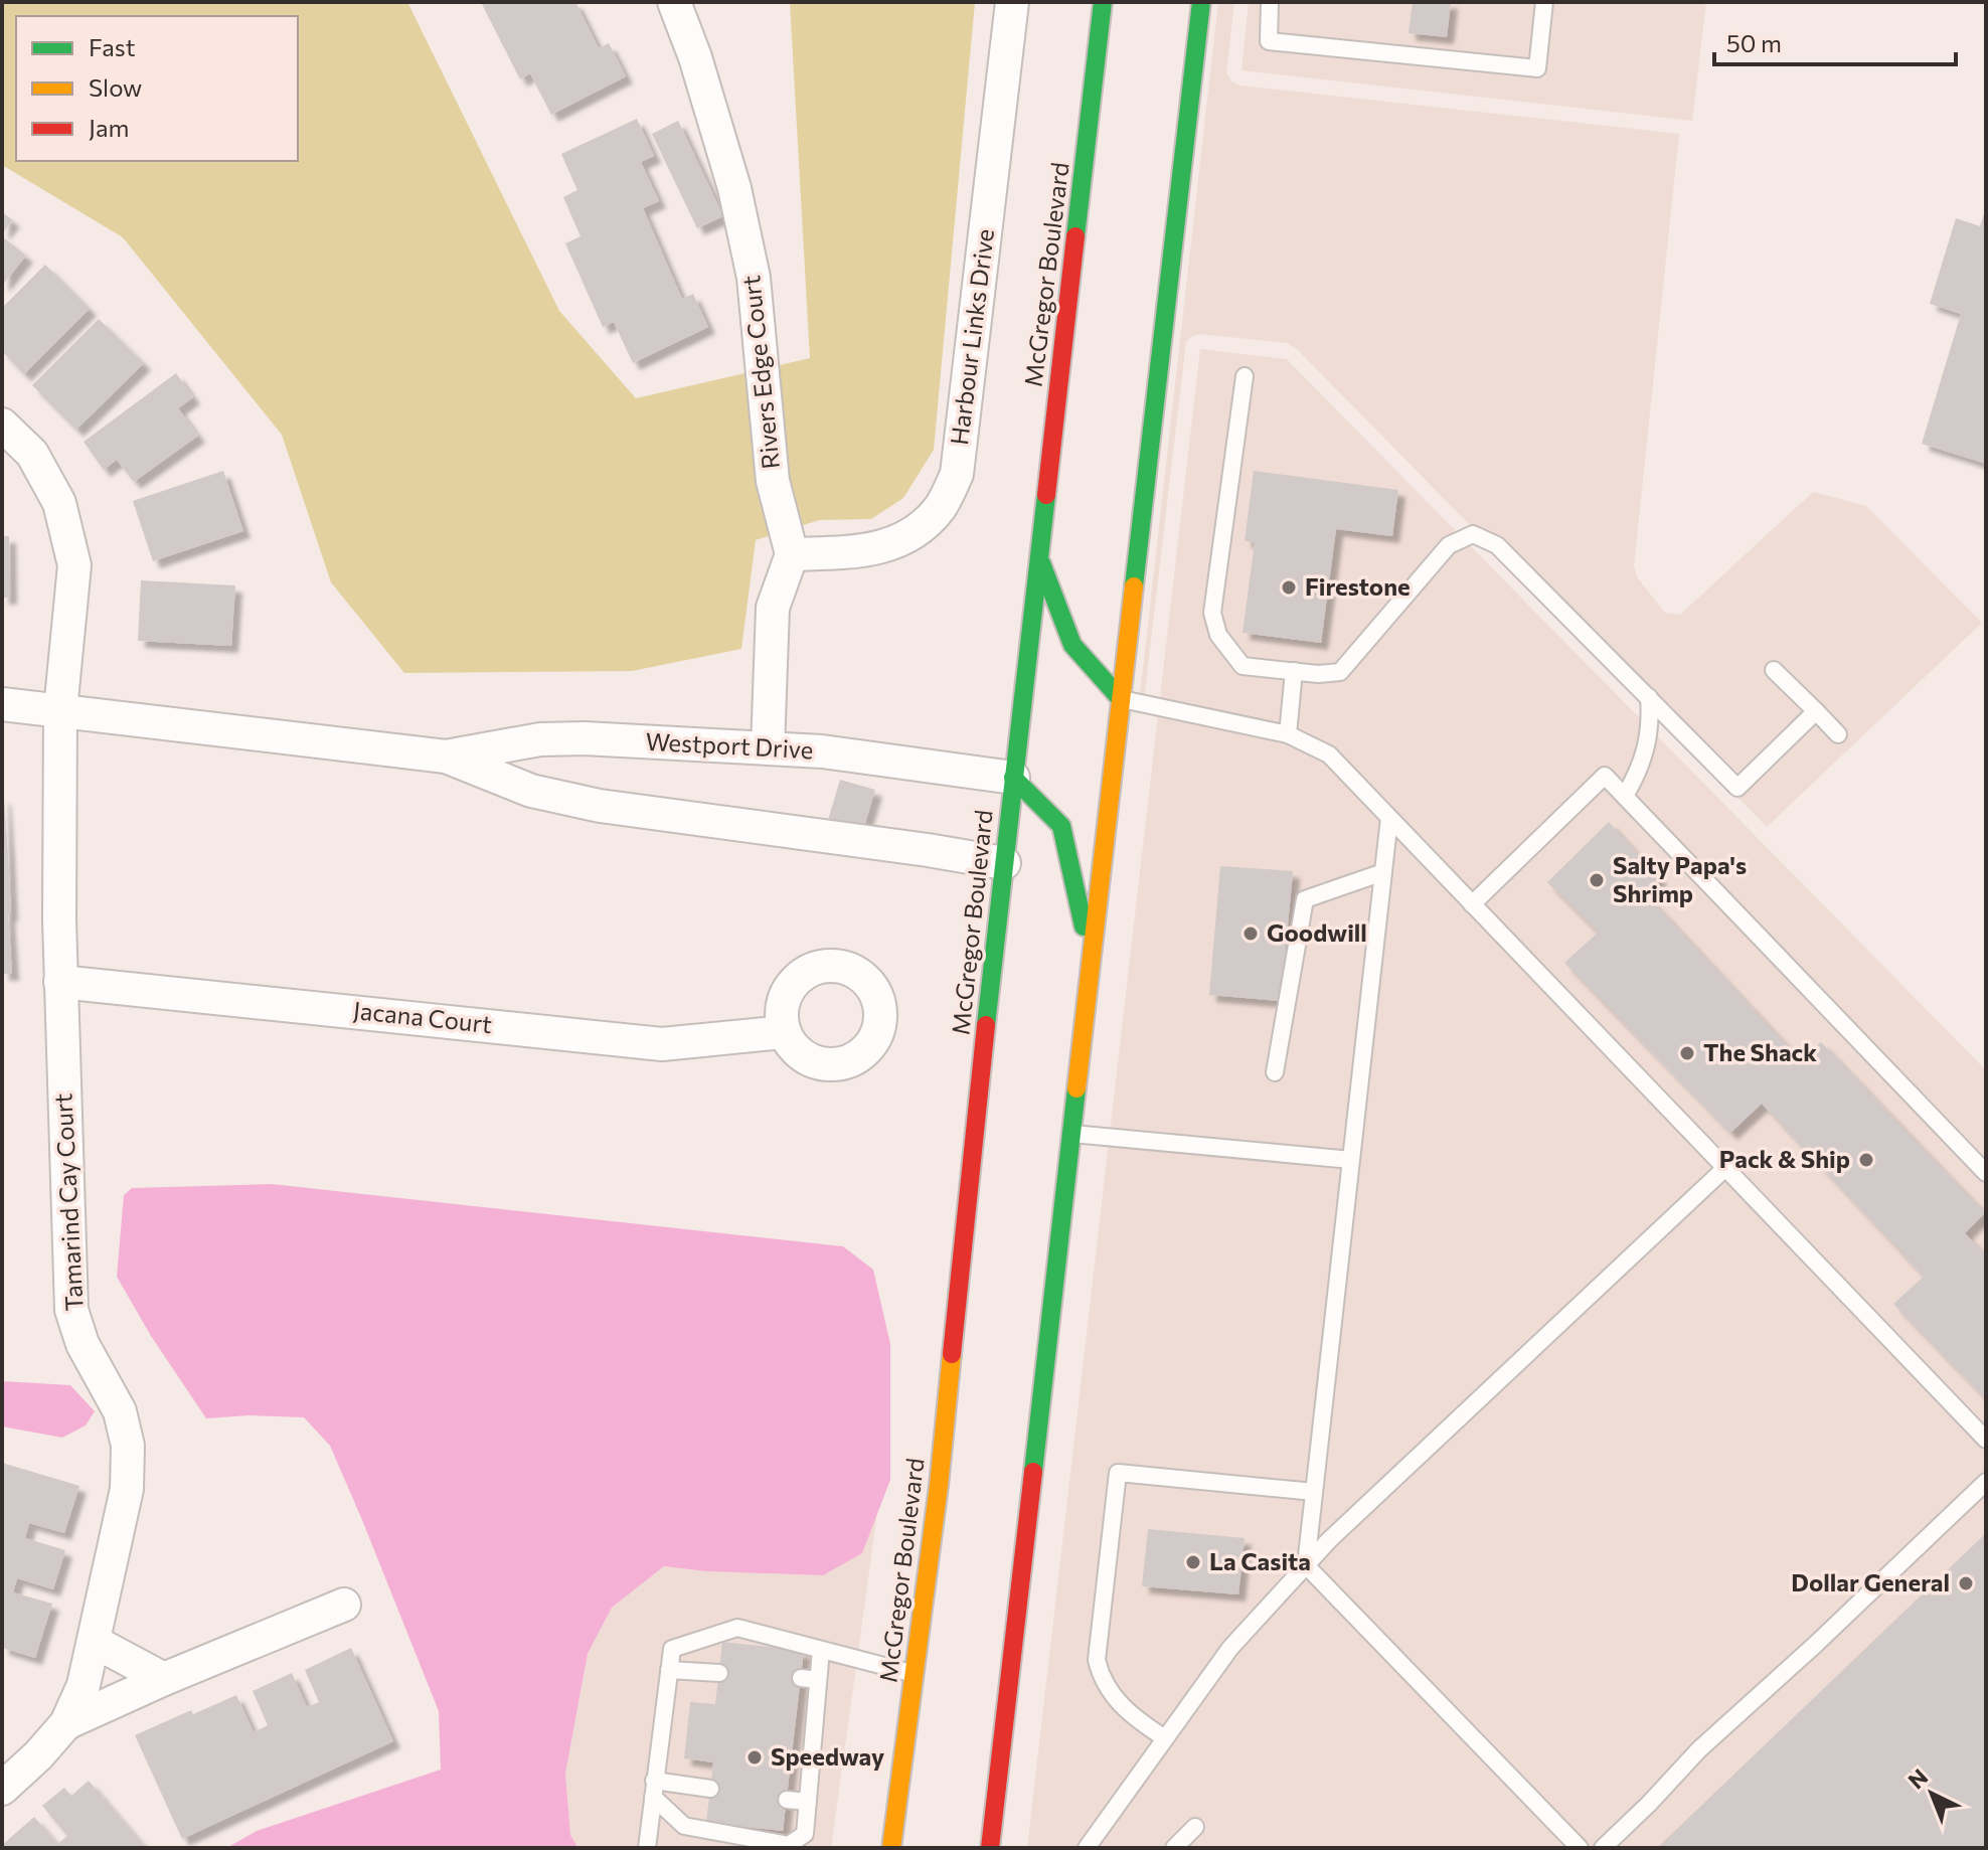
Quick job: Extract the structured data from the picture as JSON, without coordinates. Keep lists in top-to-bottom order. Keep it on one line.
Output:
{"streets":{"main road":["McGregor Boulevard"],"street":["Harbour Links Drive","Rivers Edge Court","Westport Drive","Jacana Court","Tamarind Cay Court"]},"crossings":[["McGregor Boulevard","Westport Drive"],["Harbour Links Drive","Rivers Edge Court"],["Westport Drive","Tamarind Cay Court"],["Jacana Court","Tamarind Cay Court"]],"places":["Firestone","Salty Papa's Shrimp","Goodwill","The Shack","Pack & Ship","La Casita","Dollar General","Speedway"],"legend":["Fast","Slow","Jam"],"scale_bar":"50 m","north":"top left"}
